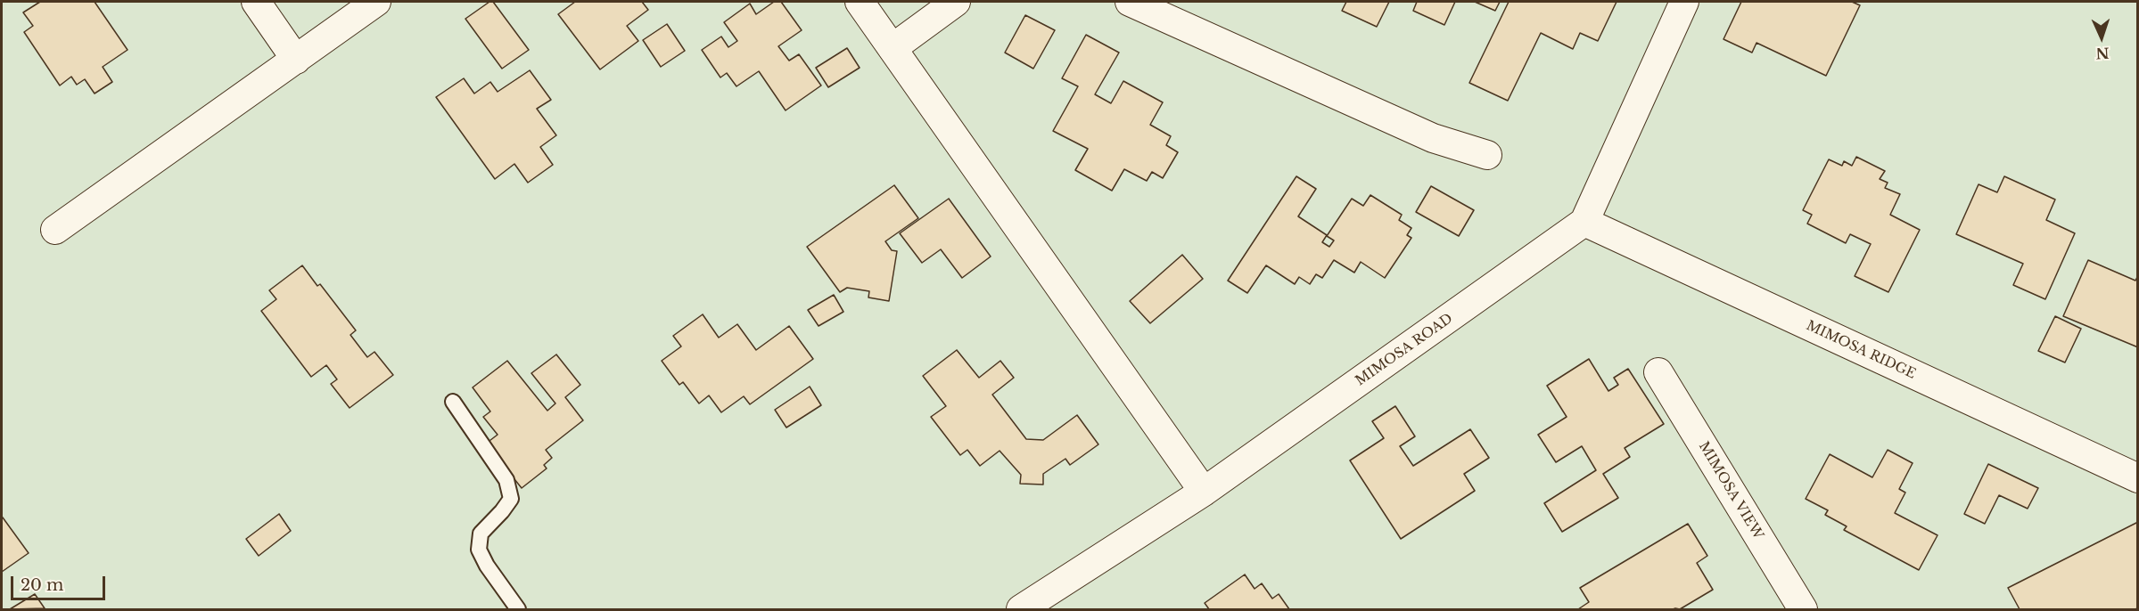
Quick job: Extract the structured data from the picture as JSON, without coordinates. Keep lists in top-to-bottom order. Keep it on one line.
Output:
{"streets":{"street":["MIMOSA ROAD","MIMOSA RIDGE","MIMOSA VIEW"]},"crossings":[["MIMOSA ROAD","MIMOSA RIDGE"]],"scale_bar":"20 m","north":"bottom"}
